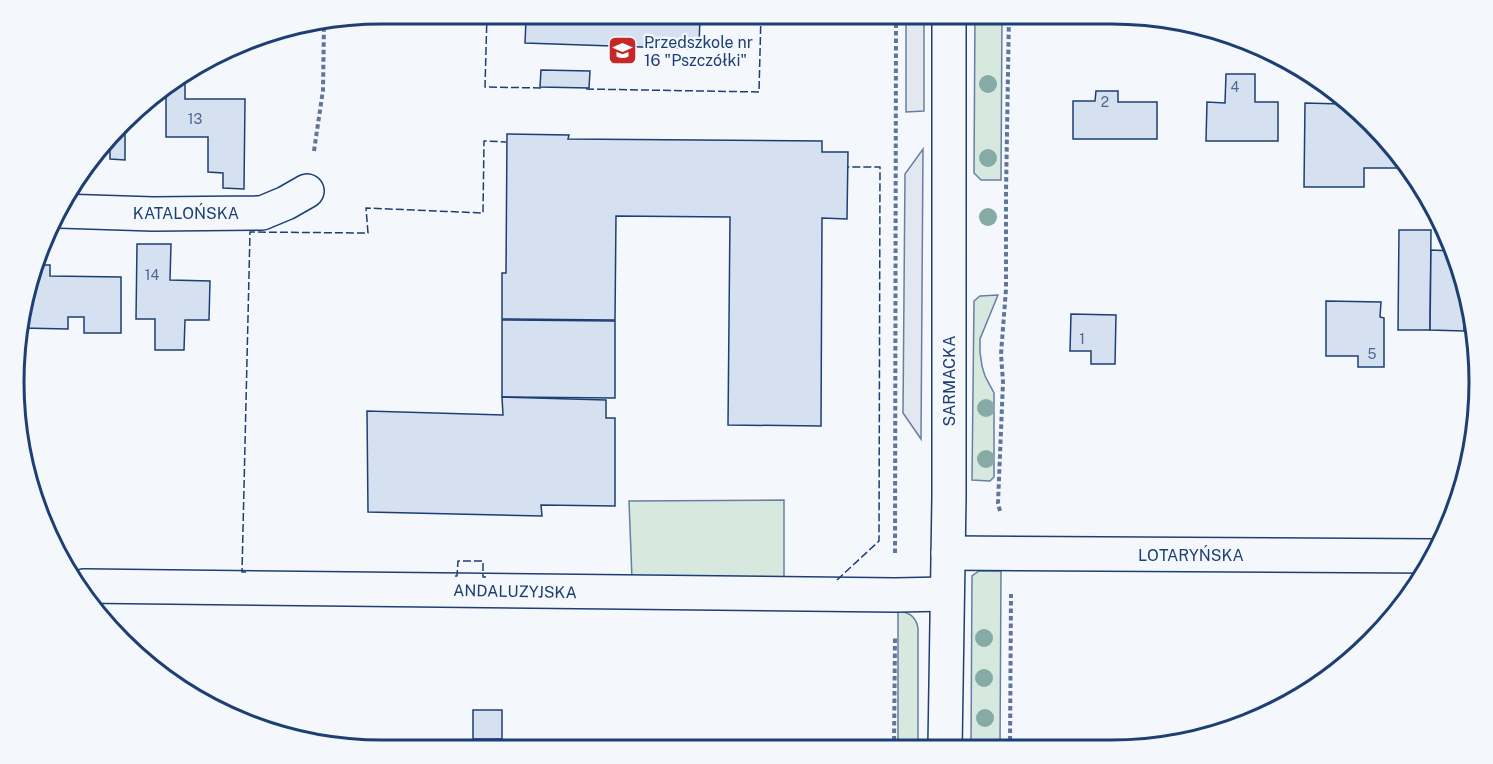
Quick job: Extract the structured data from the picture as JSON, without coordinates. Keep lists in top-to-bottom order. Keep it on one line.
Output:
{"streets":{"street":["KATALOŃSKA","SARMACKA","LOTARYŃSKA","ANDALUZYJSKA"]},"crossings":[["SARMACKA","LOTARYŃSKA"],["SARMACKA","ANDALUZYJSKA"]],"places":{"school or university":["Przedszkole nr 16 \"Pszczółki\""]},"house_numbers":["4","2","13","14","1","5"]}
